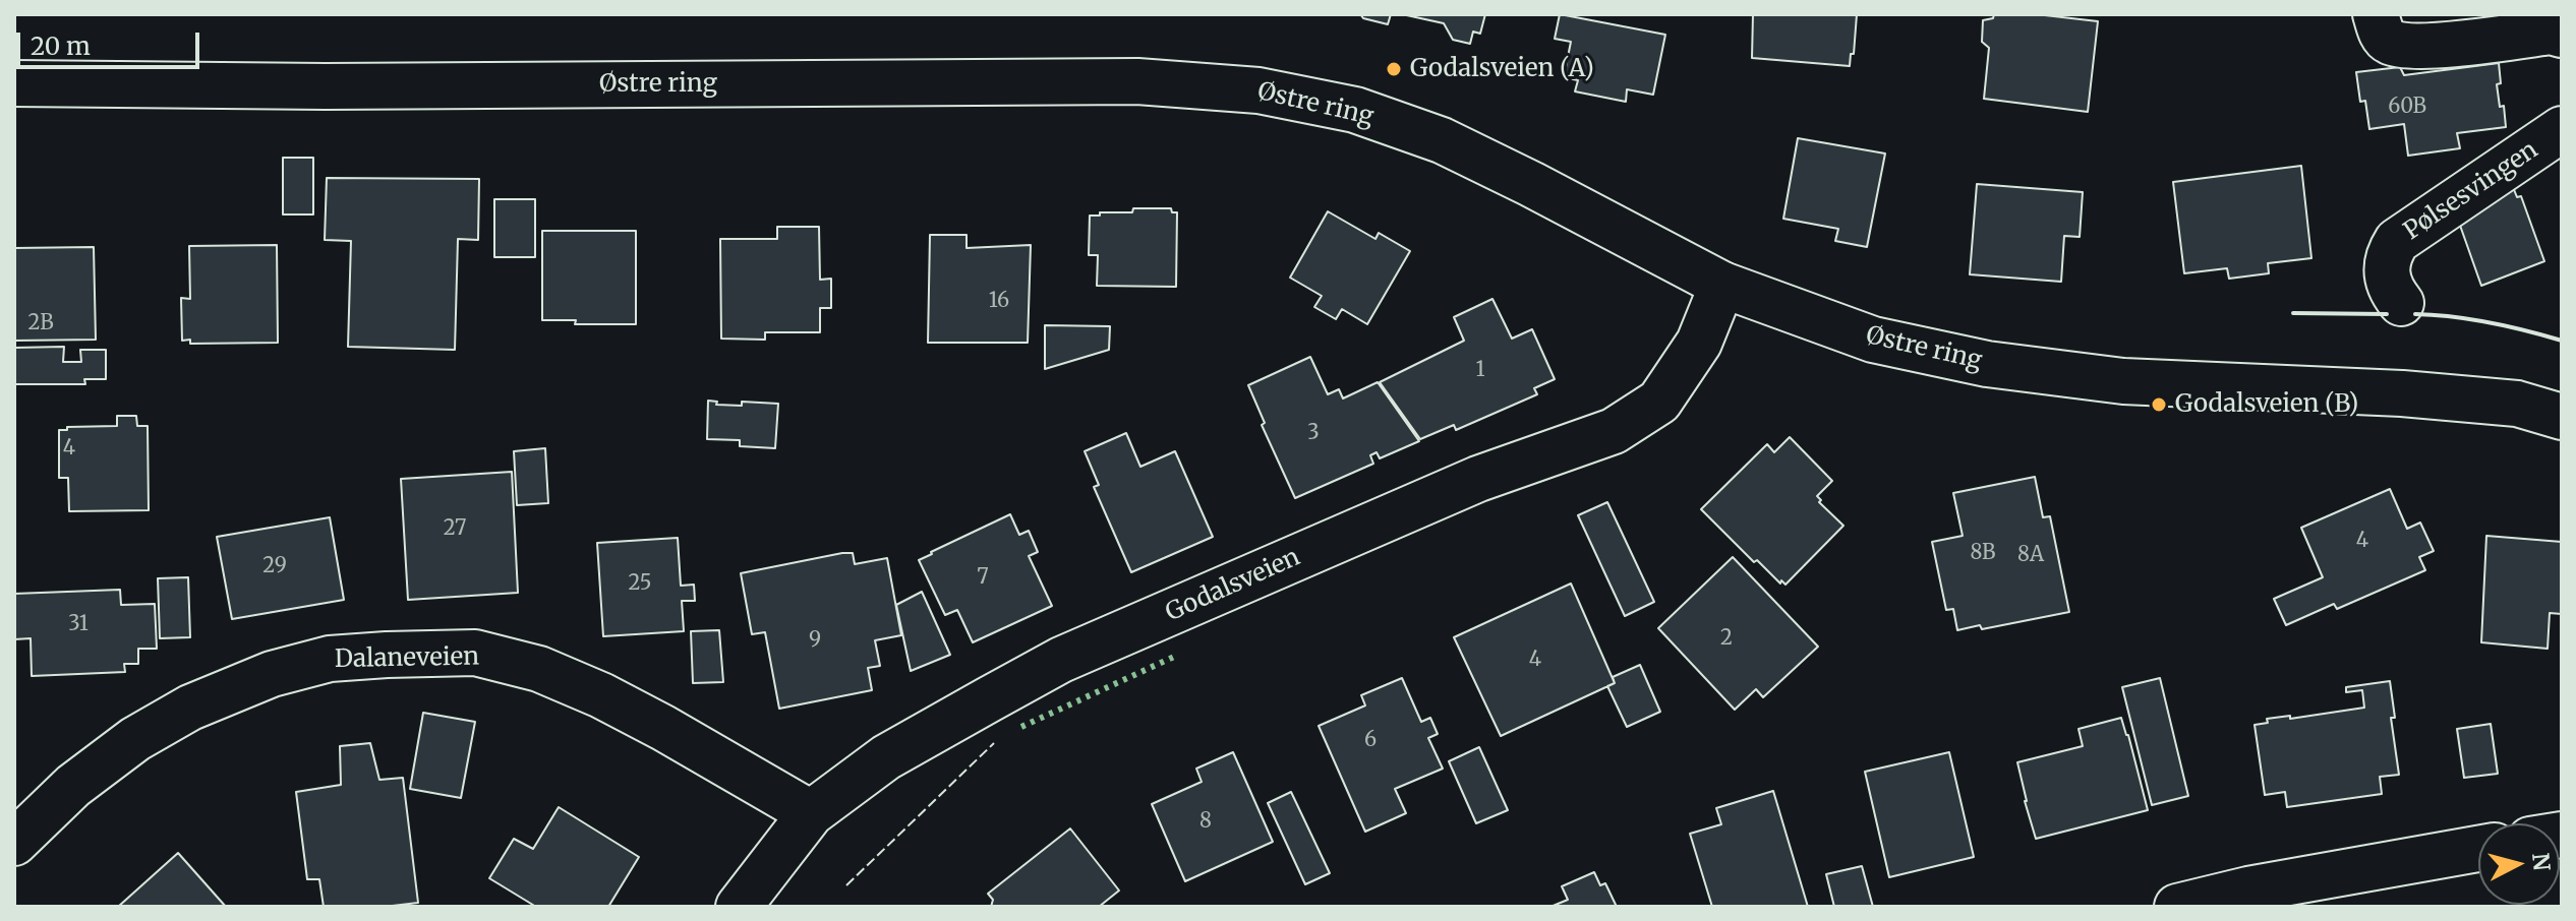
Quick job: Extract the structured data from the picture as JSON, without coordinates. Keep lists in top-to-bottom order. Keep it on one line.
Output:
{"streets":{"street":["Østre ring","Pølsesvingen","Godalsveien","Dalaneveien"]},"crossings":[["Østre ring","Godalsveien"],["Godalsveien","Dalaneveien"]],"places":["Godalsveien (A)","Godalsveien (B)"],"house_numbers":["60B","16","2B","1","3","4","27","4","8B","8A","29","7","25","31","2","9","4","6","8"],"scale_bar":"20 m","north":"right"}
